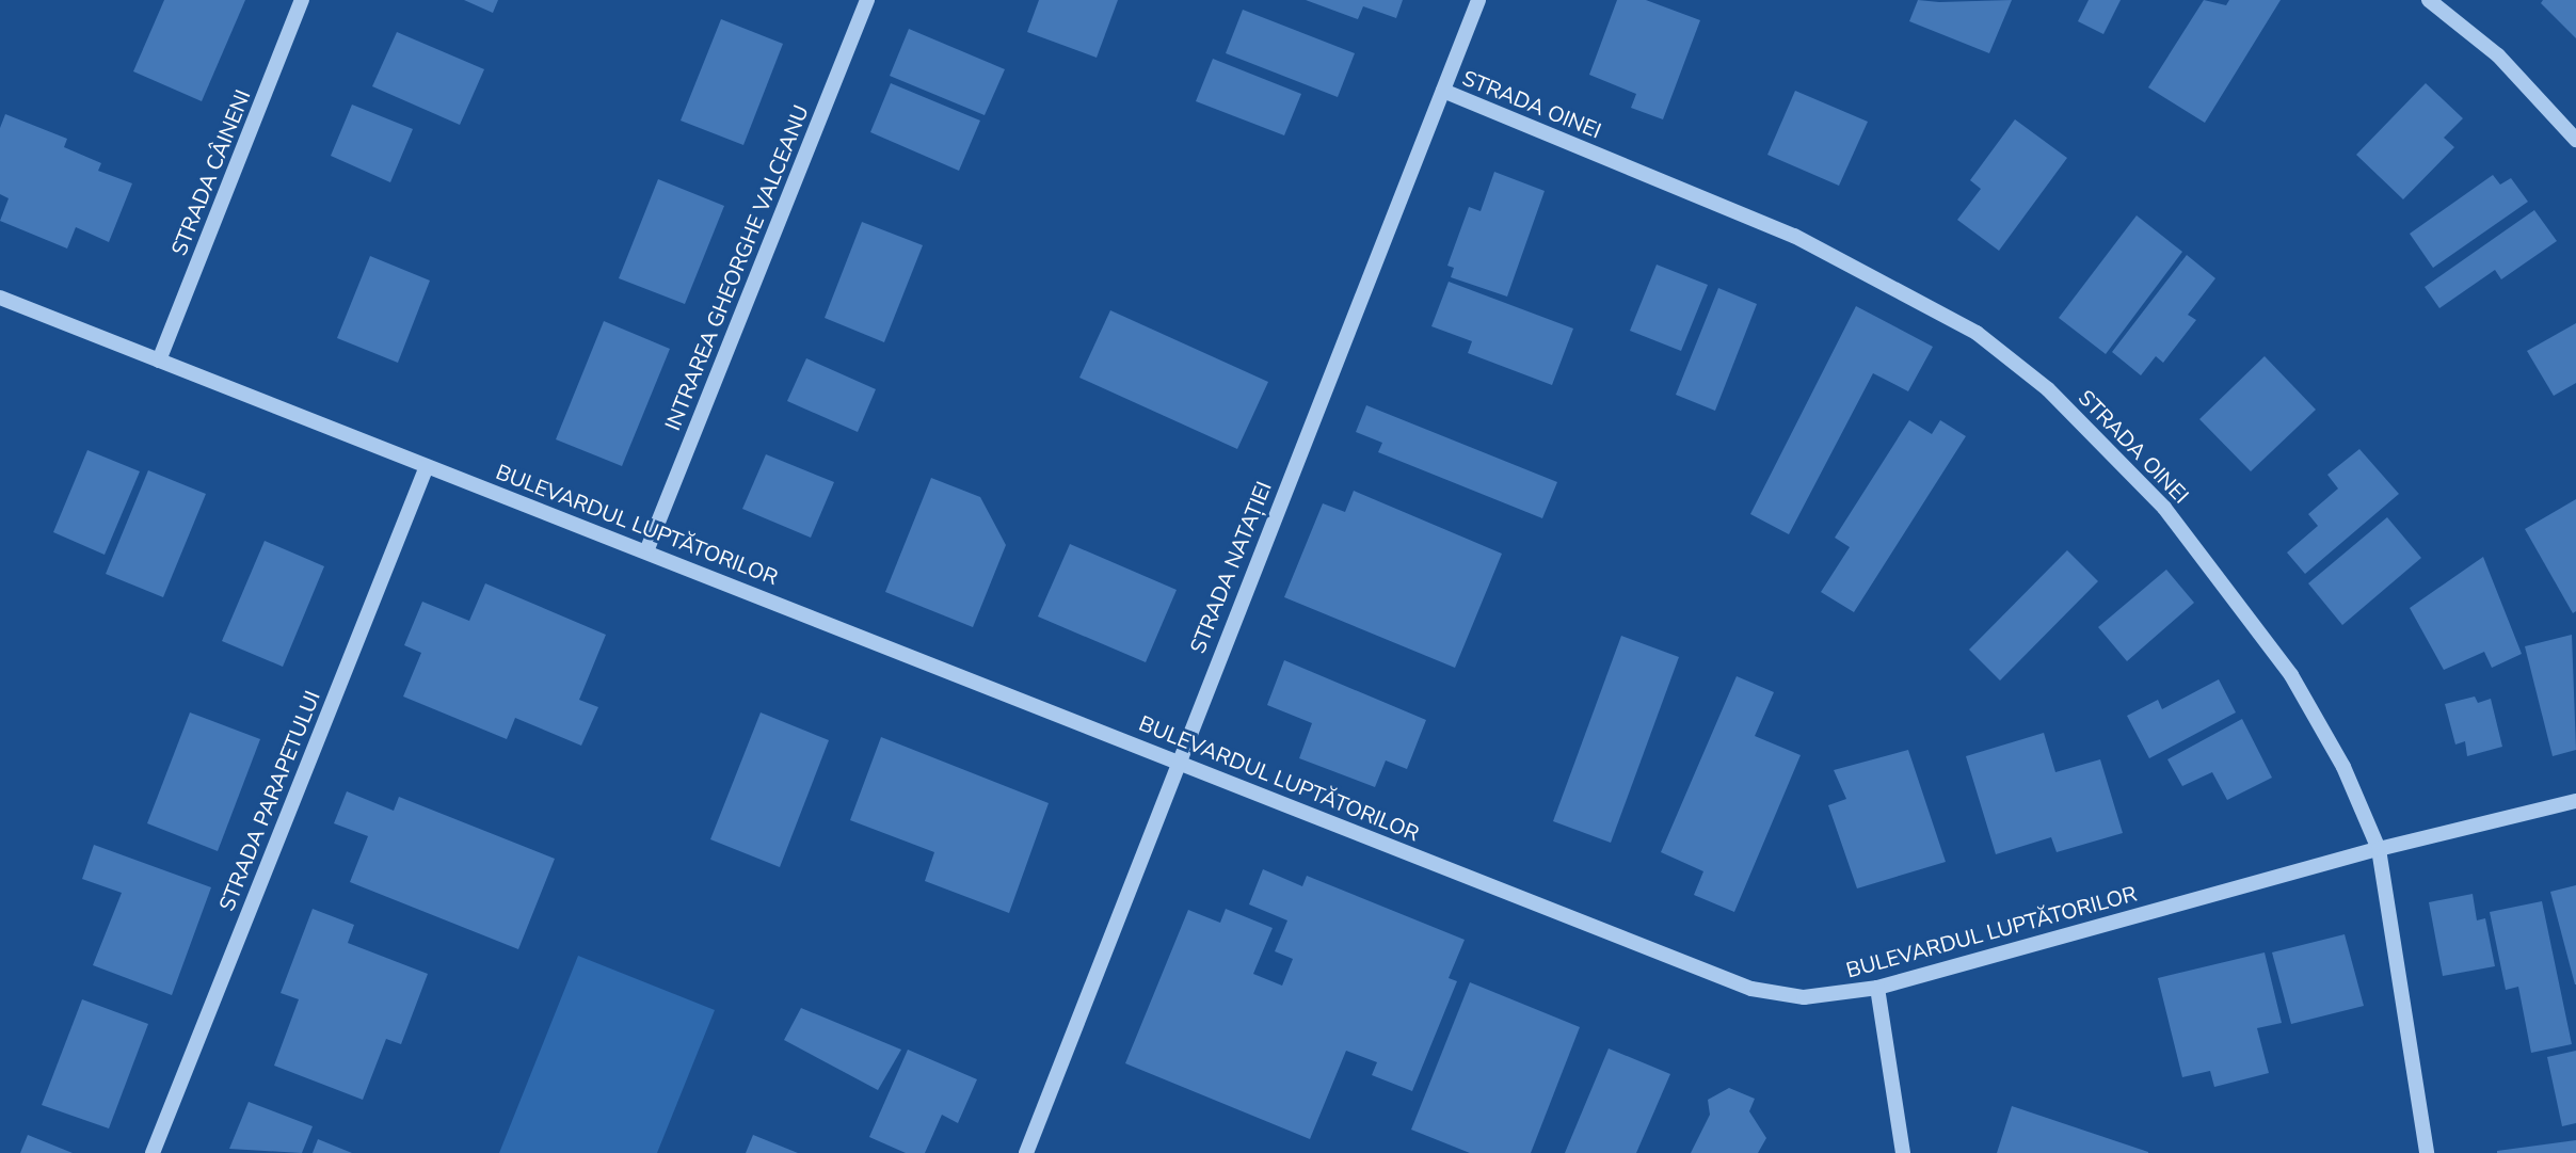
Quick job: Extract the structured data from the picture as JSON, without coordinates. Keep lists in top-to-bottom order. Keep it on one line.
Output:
{"streets":{"street":["STRADA OINEI","STRADA CÂINENI","INTRAREA GHEORGHE VALCEANU","BULEVARDUL LUPTĂTORILOR","STRADA NATAȚIEI","STRADA PARAPETULUI"]},"crossings":[["STRADA OINEI","BULEVARDUL LUPTĂTORILOR"],["STRADA OINEI","STRADA NATAȚIEI"],["STRADA CÂINENI","BULEVARDUL LUPTĂTORILOR"],["INTRAREA GHEORGHE VALCEANU","BULEVARDUL LUPTĂTORILOR"],["BULEVARDUL LUPTĂTORILOR","STRADA NATAȚIEI"],["BULEVARDUL LUPTĂTORILOR","STRADA PARAPETULUI"]]}
